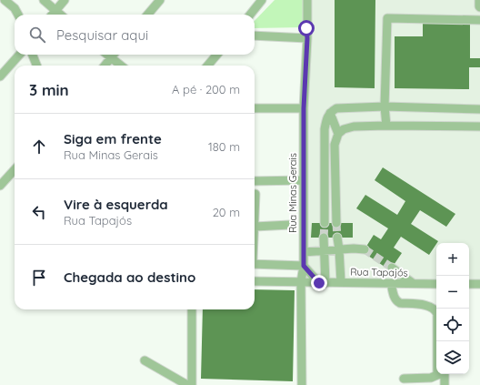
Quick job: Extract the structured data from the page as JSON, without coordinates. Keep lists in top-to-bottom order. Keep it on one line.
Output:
{"streets":{"street":["Rua Minas Gerais","Rua Tapajós"]},"crossings":[["Rua Minas Gerais","Rua Tapajós"]],"page":{"search":"Pesquisar aqui","heading":["3 min","A pé · 200 m"],"list":[["Siga em frente","Rua Minas Gerais","180 m"],["Vire à esquerda","Rua Tapajós","20 m"],"Chegada ao destino"],"map_buttons":["+","−"]}}
